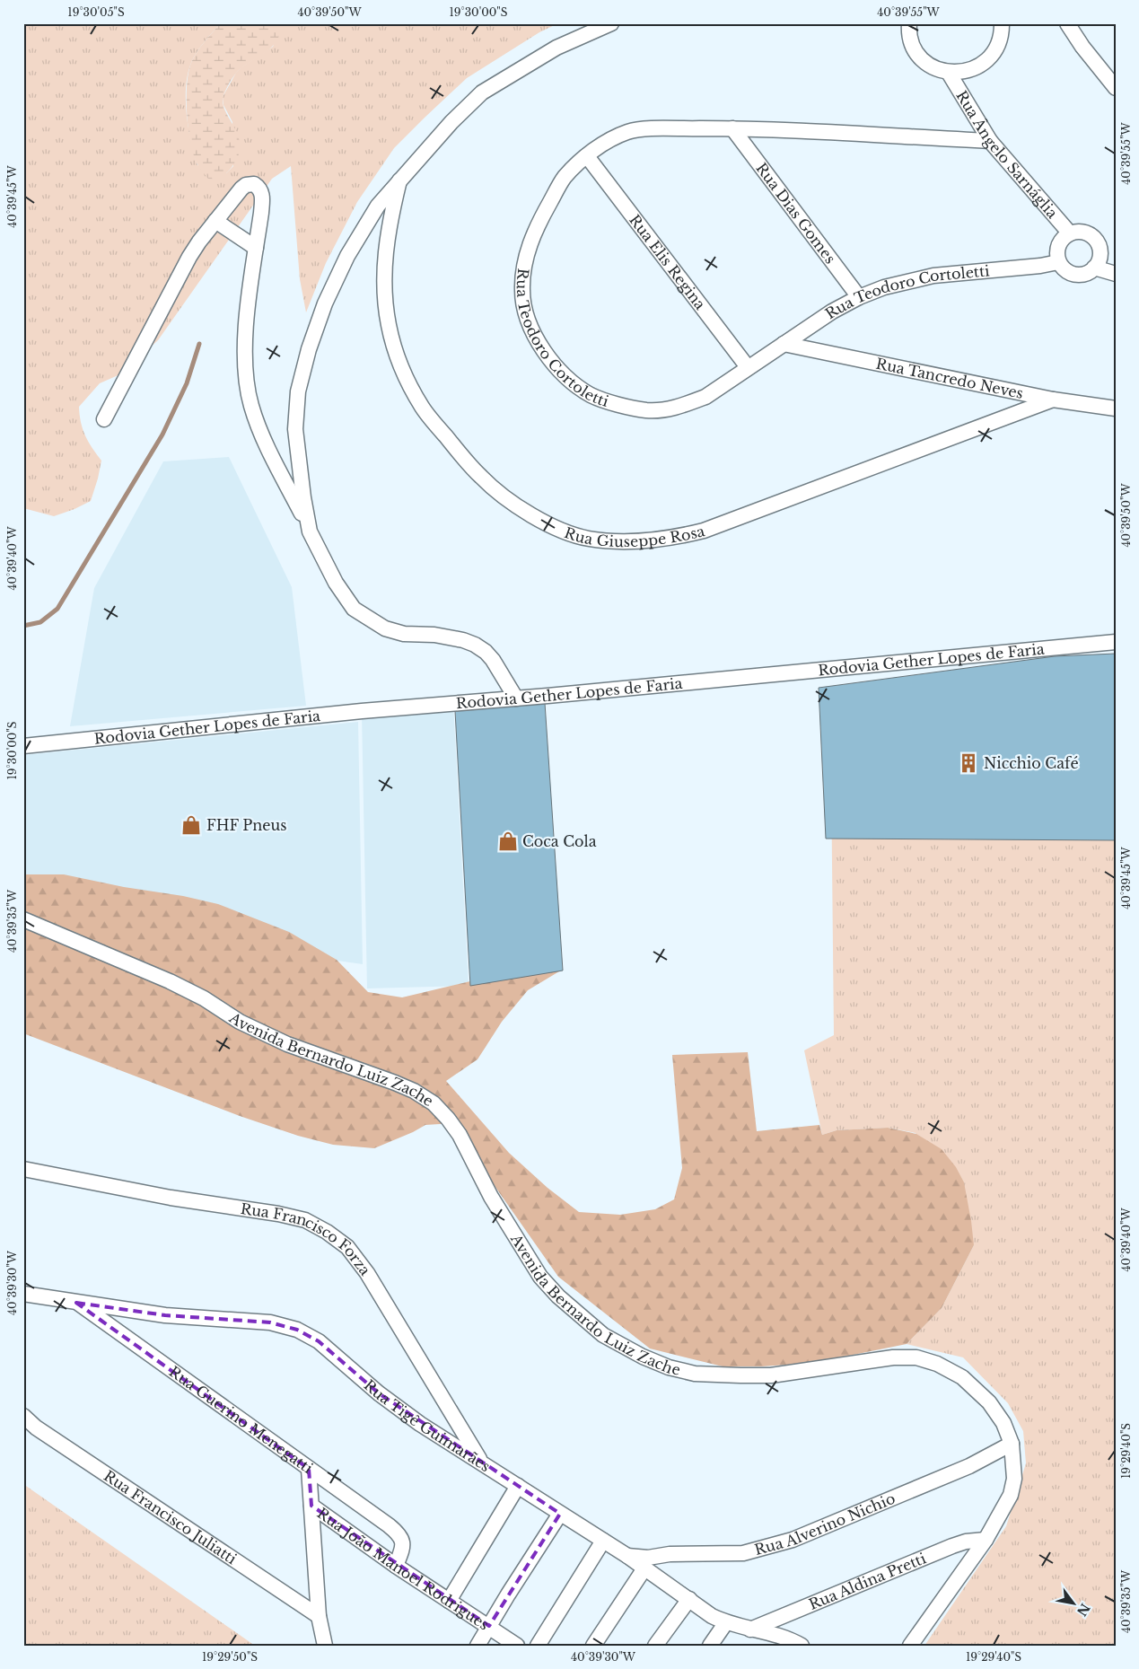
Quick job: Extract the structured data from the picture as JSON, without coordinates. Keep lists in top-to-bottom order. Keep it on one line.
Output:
{"streets":{"street":["Rua Ângelo Sarnáglia","Rua Dias Gomes","Rua Elis Regina","Rua Teodoro Cortoletti","Rua Tancredo Neves","Rua Giuseppe Rosa","Rodovia Gether Lopes de Faria","Avenida Bernardo Luiz Zache","Rua Francisco Forza","Rua Guerino Menegatti","Rua Tigê Guimarães","Rua Francisco Juliatti","Rua Alverino Nichio","Rua João Manoel Rodrigues","Rua Aldina Pretti"]},"crossings":[["Rua Ângelo Sarnáglia","Rua Teodoro Cortoletti"],["Rua Dias Gomes","Rua Teodoro Cortoletti"],["Rua Elis Regina","Rua Teodoro Cortoletti"],["Rua Teodoro Cortoletti","Rua Tancredo Neves"],["Rua Tancredo Neves","Rua Giuseppe Rosa"],["Avenida Bernardo Luiz Zache","Rua Alverino Nichio"],["Avenida Bernardo Luiz Zache","Rua Aldina Pretti"],["Rua Francisco Forza","Rua Tigê Guimarães"],["Rua Guerino Menegatti","Rua Tigê Guimarães"],["Rua Guerino Menegatti","Rua João Manoel Rodrigues"],["Rua Tigê Guimarães","Rua Alverino Nichio"],["Rua Tigê Guimarães","Rua Aldina Pretti"]],"places":{"building":["Nicchio Café"],"shop":["FHF Pneus","Coca Cola"]},"north":"bottom right","coordinates":["19°30'05\"S","40°39'50\"W","19°30'00\"S","40°39'55\"W","40°39'45\"W","40°39'40\"W","40°39'35\"W","40°39'30\"W","19°29'40\"S","19°29'50\"S"]}
